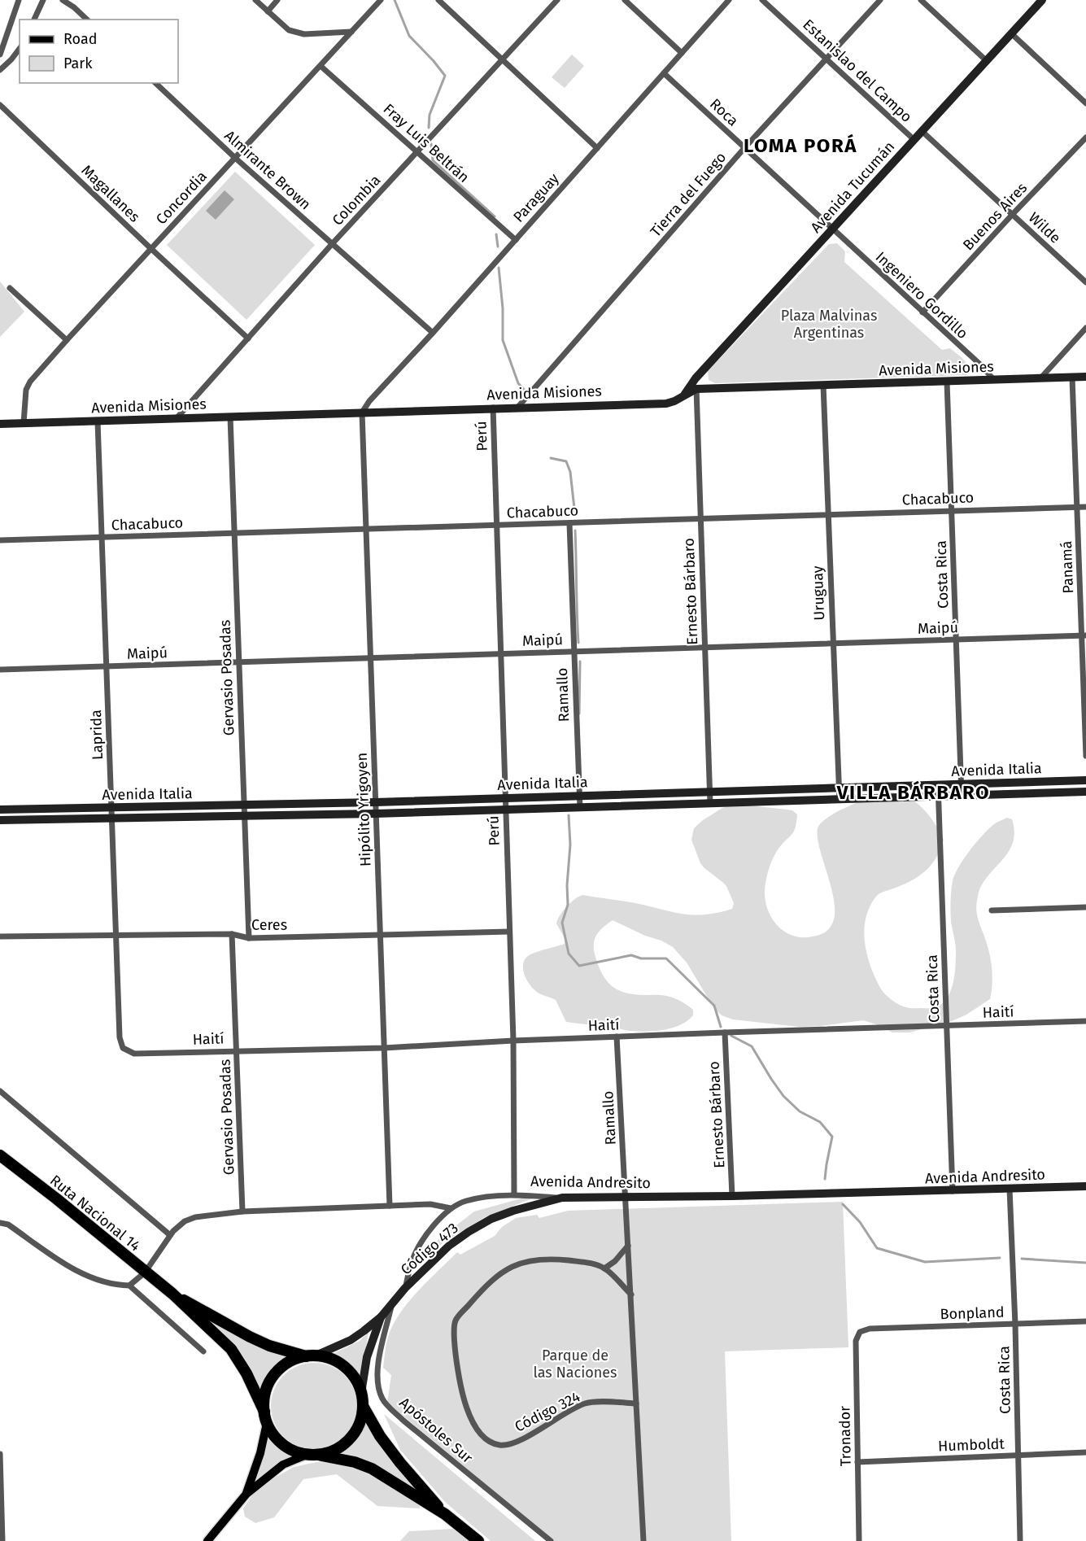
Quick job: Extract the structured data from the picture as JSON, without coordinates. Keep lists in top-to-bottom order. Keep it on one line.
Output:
{"streets":{"highway":["Ruta Nacional 14"],"main road":["Avenida Tucumán","Avenida Misiones","Avenida Italia","Avenida Andresito","Código 473"],"street":["Estanislao del Campo","Roca","Fray Luis Beltrán","Almirante Brown","Magallanes","Tierra del Fuego","Concordia","Paraguay","Colombia","Buenos Aires","Wilde","Ingeniero Gordillo","Perú","Chacabuco","Panamá","Costa Rica","Ernesto Bárbaro","Uruguay","Maipú","Gervasio Posadas","Ramallo","Laprida","Hipólito Yrigoyen","Ceres","Haití","Bonpland","Código 324","Apóstoles Sur","Tronador","Humboldt"]},"crossings":[["Estanislao del Campo","Avenida Tucumán"],["Estanislao del Campo","Tierra del Fuego"],["Roca","Avenida Tucumán"],["Roca","Tierra del Fuego"],["Roca","Paraguay"],["Roca","Ingeniero Gordillo"],["Fray Luis Beltrán","Concordia"],["Fray Luis Beltrán","Paraguay"],["Fray Luis Beltrán","Colombia"],["Almirante Brown","Concordia"],["Almirante Brown","Paraguay"],["Almirante Brown","Colombia"],["Avenida Tucumán","Wilde"],["Avenida Tucumán","Ingeniero Gordillo"],["Avenida Tucumán","Avenida Misiones"],["Avenida Tucumán","Ernesto Bárbaro"],["Magallanes","Concordia"],["Magallanes","Colombia"],["Tierra del Fuego","Avenida Misiones"],["Concordia","Avenida Misiones"],["Paraguay","Avenida Misiones"],["Paraguay","Hipólito Yrigoyen"],["Colombia","Avenida Misiones"],["Buenos Aires","Wilde"],["Buenos Aires","Ingeniero Gordillo"],["Ingeniero Gordillo","Avenida Misiones"],["Avenida Misiones","Perú"],["Avenida Misiones","Panamá"],["Avenida Misiones","Costa Rica"],["Avenida Misiones","Ernesto Bárbaro"],["Avenida Misiones","Uruguay"],["Avenida Misiones","Gervasio Posadas"],["Avenida Misiones","Laprida"],["Avenida Misiones","Hipólito Yrigoyen"],["Perú","Chacabuco"],["Perú","Maipú"],["Perú","Avenida Italia"],["Perú","Ceres"],["Perú","Haití"],["Perú","Avenida Andresito"],["Chacabuco","Panamá"],["Chacabuco","Costa Rica"],["Chacabuco","Ernesto Bárbaro"],["Chacabuco","Uruguay"],["Chacabuco","Gervasio Posadas"],["Chacabuco","Ramallo"],["Chacabuco","Laprida"],["Chacabuco","Hipólito Yrigoyen"],["Panamá","Maipú"],["Costa Rica","Maipú"],["Costa Rica","Avenida Italia"],["Costa Rica","Haití"],["Costa Rica","Avenida Andresito"],["Costa Rica","Bonpland"],["Costa Rica","Humboldt"],["Ernesto Bárbaro","Maipú"],["Ernesto Bárbaro","Avenida Italia"],["Ernesto Bárbaro","Haití"],["Ernesto Bárbaro","Avenida Andresito"],["Uruguay","Maipú"],["Uruguay","Avenida Italia"],["Maipú","Gervasio Posadas"],["Maipú","Ramallo"],["Maipú","Laprida"],["Maipú","Hipólito Yrigoyen"],["Gervasio Posadas","Avenida Italia"],["Gervasio Posadas","Ceres"],["Gervasio Posadas","Haití"],["Gervasio Posadas","Avenida Andresito"],["Ramallo","Avenida Italia"],["Ramallo","Haití"],["Ramallo","Avenida Andresito"],["Laprida","Avenida Italia"],["Laprida","Ceres"],["Laprida","Haití"],["Avenida Italia","Hipólito Yrigoyen"],["Hipólito Yrigoyen","Ceres"],["Hipólito Yrigoyen","Haití"],["Hipólito Yrigoyen","Avenida Andresito"],["Avenida Andresito","Ruta Nacional 14"],["Avenida Andresito","Código 473"],["Código 473","Apóstoles Sur"],["Bonpland","Tronador"],["Tronador","Humboldt"]],"districts":["LOMA PORÁ","VILLA BÁRBARO"],"parks":["Plaza Malvinas Argentinas","Parque de las Naciones"],"legend":["Road","Park"]}
